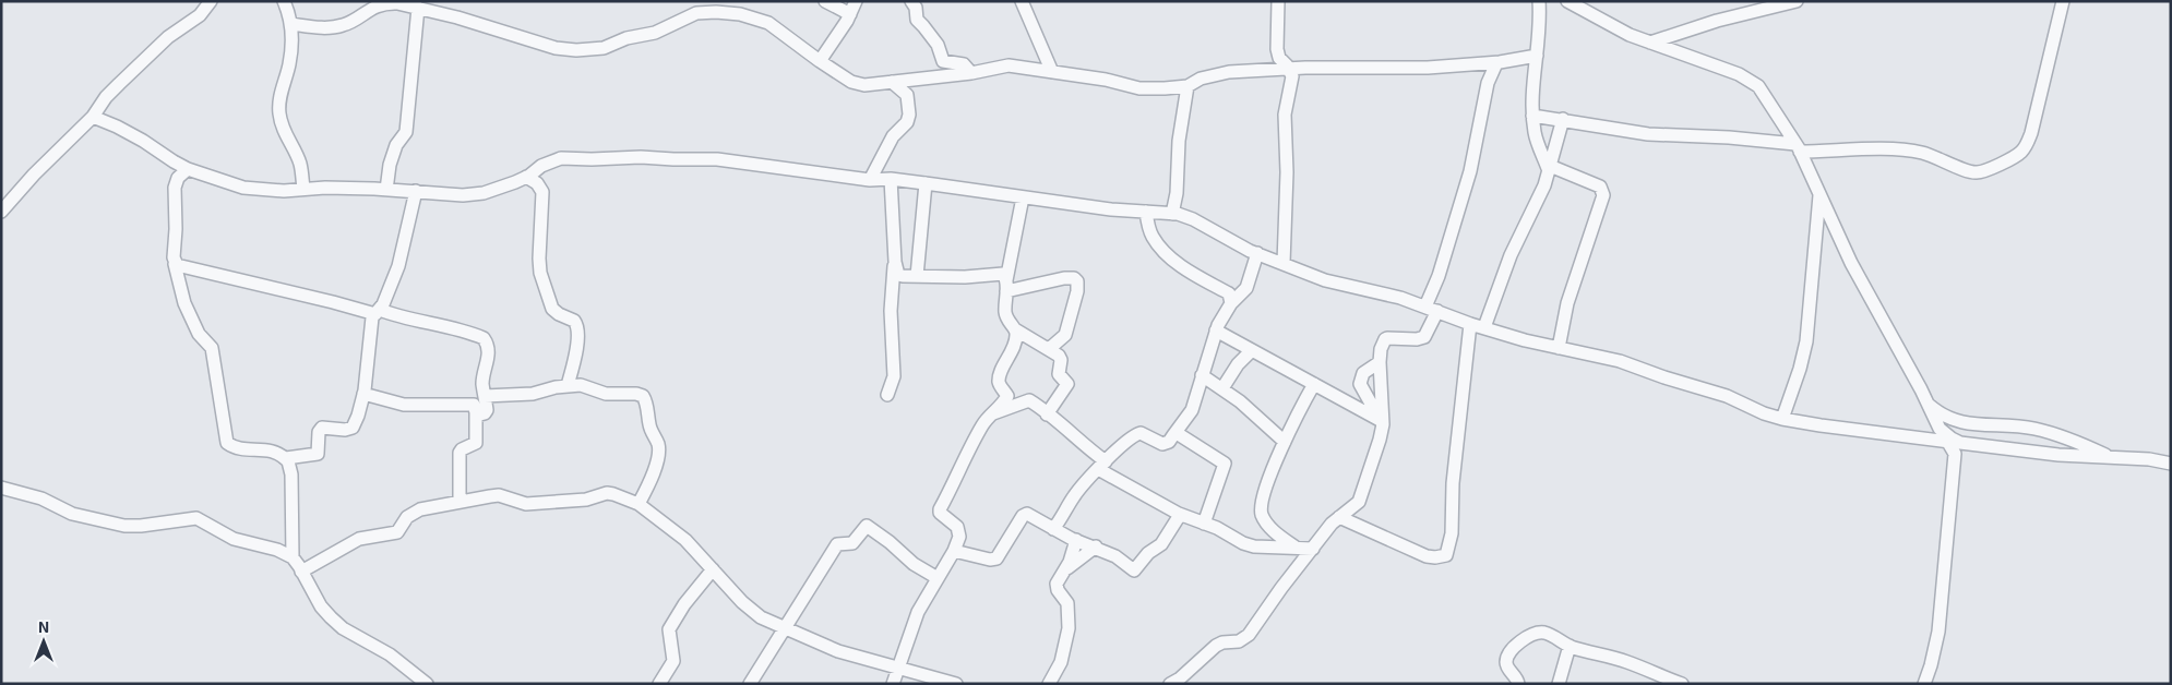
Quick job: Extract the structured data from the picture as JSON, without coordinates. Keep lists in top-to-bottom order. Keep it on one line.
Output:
{"north":"top"}
